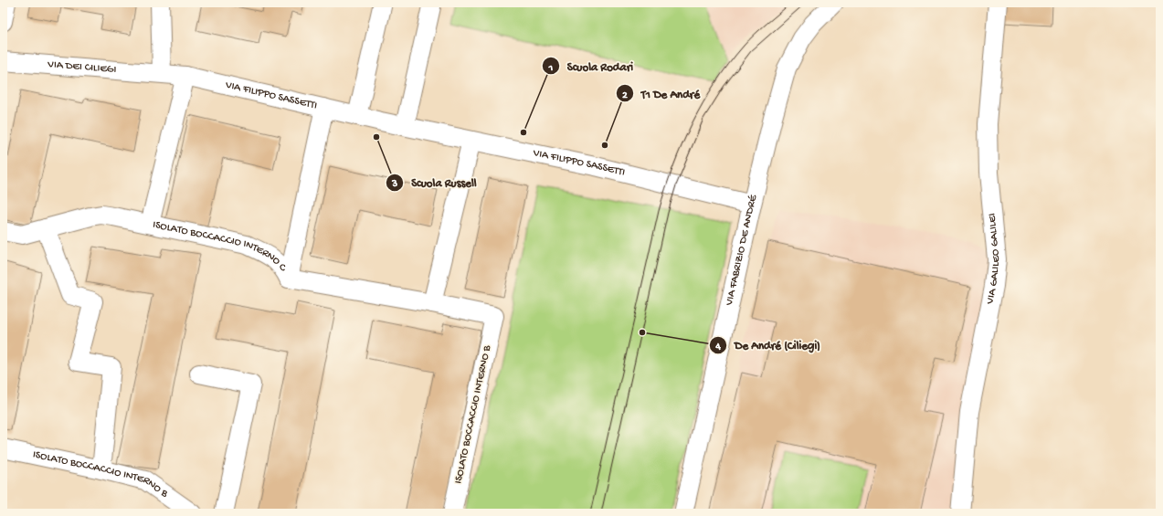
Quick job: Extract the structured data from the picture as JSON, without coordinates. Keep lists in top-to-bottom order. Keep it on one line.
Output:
{"streets":{"street":["VIA DEI CILIEGI","VIA FILIPPO SASSETTI","ISOLATO BOCCACCIO INTERNO C","VIA FABRIZIO DE ANDRÉ","VIA GALILEO GALILEI","ISOLATO BOCCACCIO INTERNO B"]},"crossings":[["VIA DEI CILIEGI","VIA FILIPPO SASSETTI"],["VIA FILIPPO SASSETTI","VIA FABRIZIO DE ANDRÉ"],["ISOLATO BOCCACCIO INTERNO C","ISOLATO BOCCACCIO INTERNO B"]],"places":["Scuola Rodari","Scuola Russell","T1 De André","De André (Ciliegi)"]}
